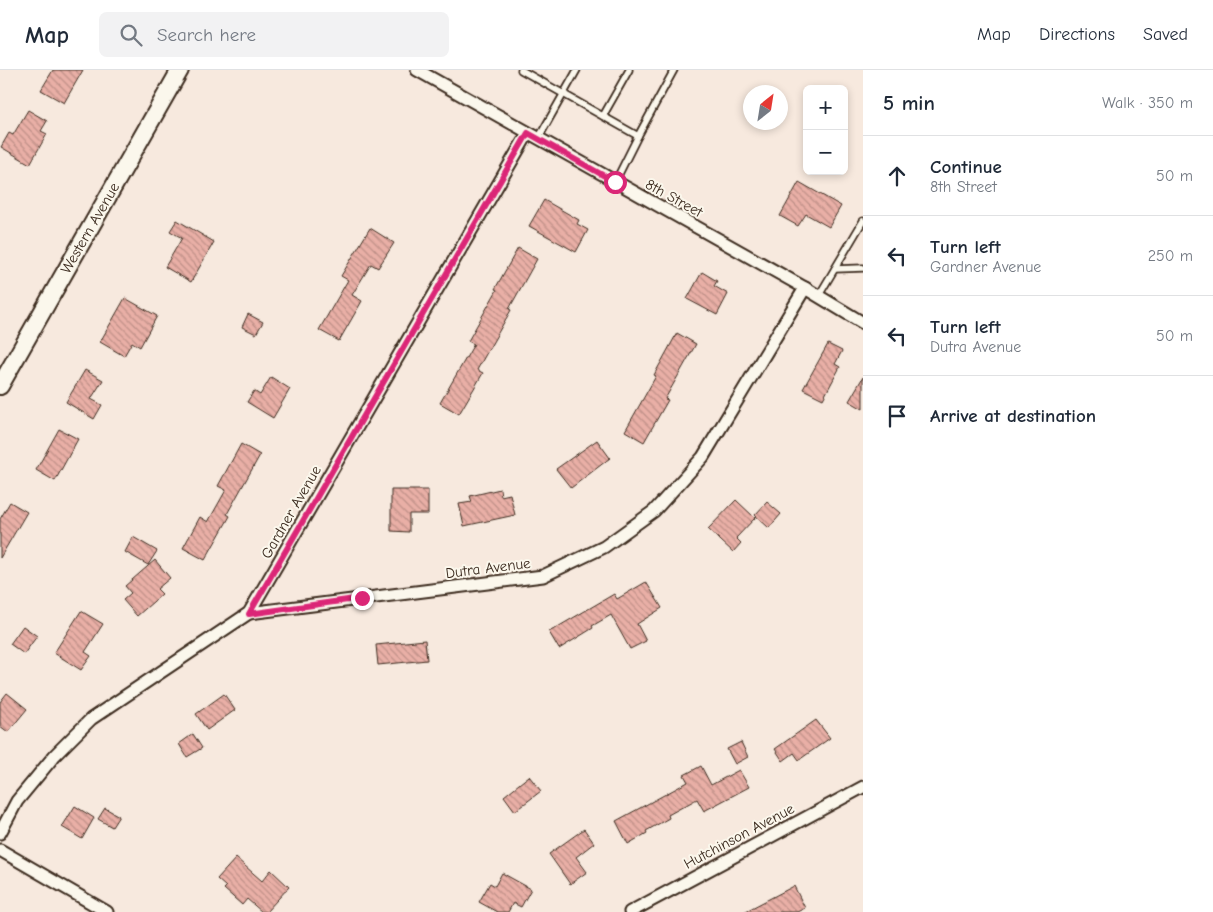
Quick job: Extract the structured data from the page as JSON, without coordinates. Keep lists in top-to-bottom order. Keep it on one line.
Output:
{"streets":{"main road":["Western Avenue"],"street":["8th Street","Gardner Avenue","Dutra Avenue","Hutchinson Avenue"]},"crossings":[["8th Street","Gardner Avenue"],["8th Street","Dutra Avenue"],["Gardner Avenue","Dutra Avenue"]],"north":"top right","page":{"header":"Map","search":"Search here","nav":["Map","Directions","Saved"],"heading":["5 min","Walk · 350 m"],"map_buttons":["+","−"],"list":[["Continue","8th Street","50 m"],["Turn left","Gardner Avenue","250 m"],["Turn left","Dutra Avenue","50 m"],"Arrive at destination"]}}
